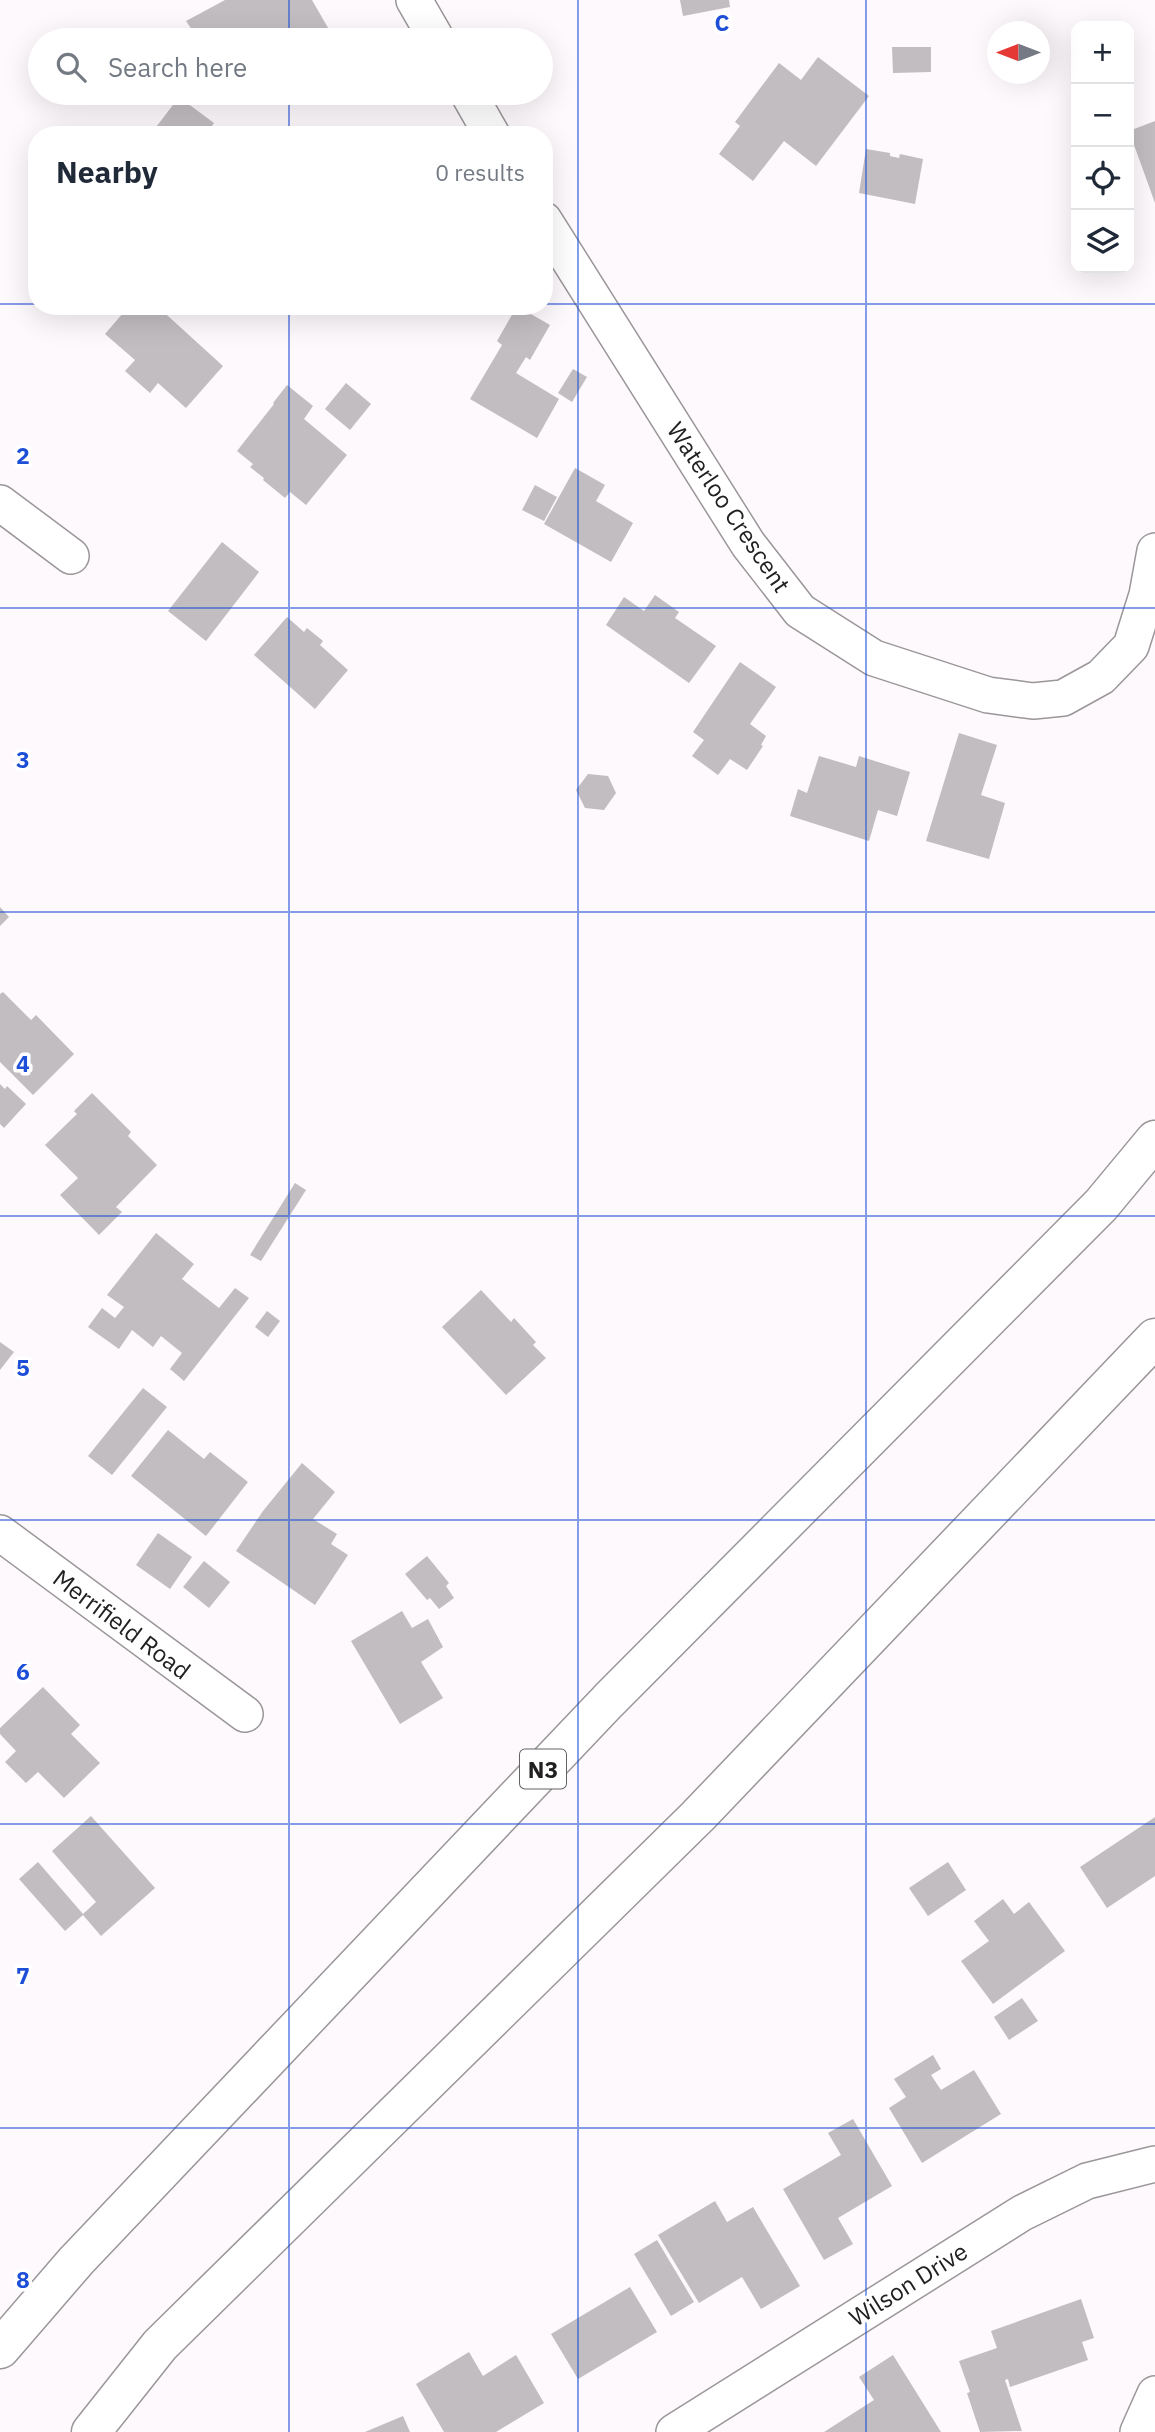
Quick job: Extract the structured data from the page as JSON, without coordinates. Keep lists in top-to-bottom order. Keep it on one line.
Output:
{"streets":{"highway":["N3"],"street":["Waterloo Crescent","Merrifield Road","Wilson Drive"]},"north":"left","page":{"map_buttons":["+","−"],"search":"Search here","heading":["Nearby","0 results"]},"grid":{"columns":["C"],"rows":["2","3","4","5","6","7","8"]}}
